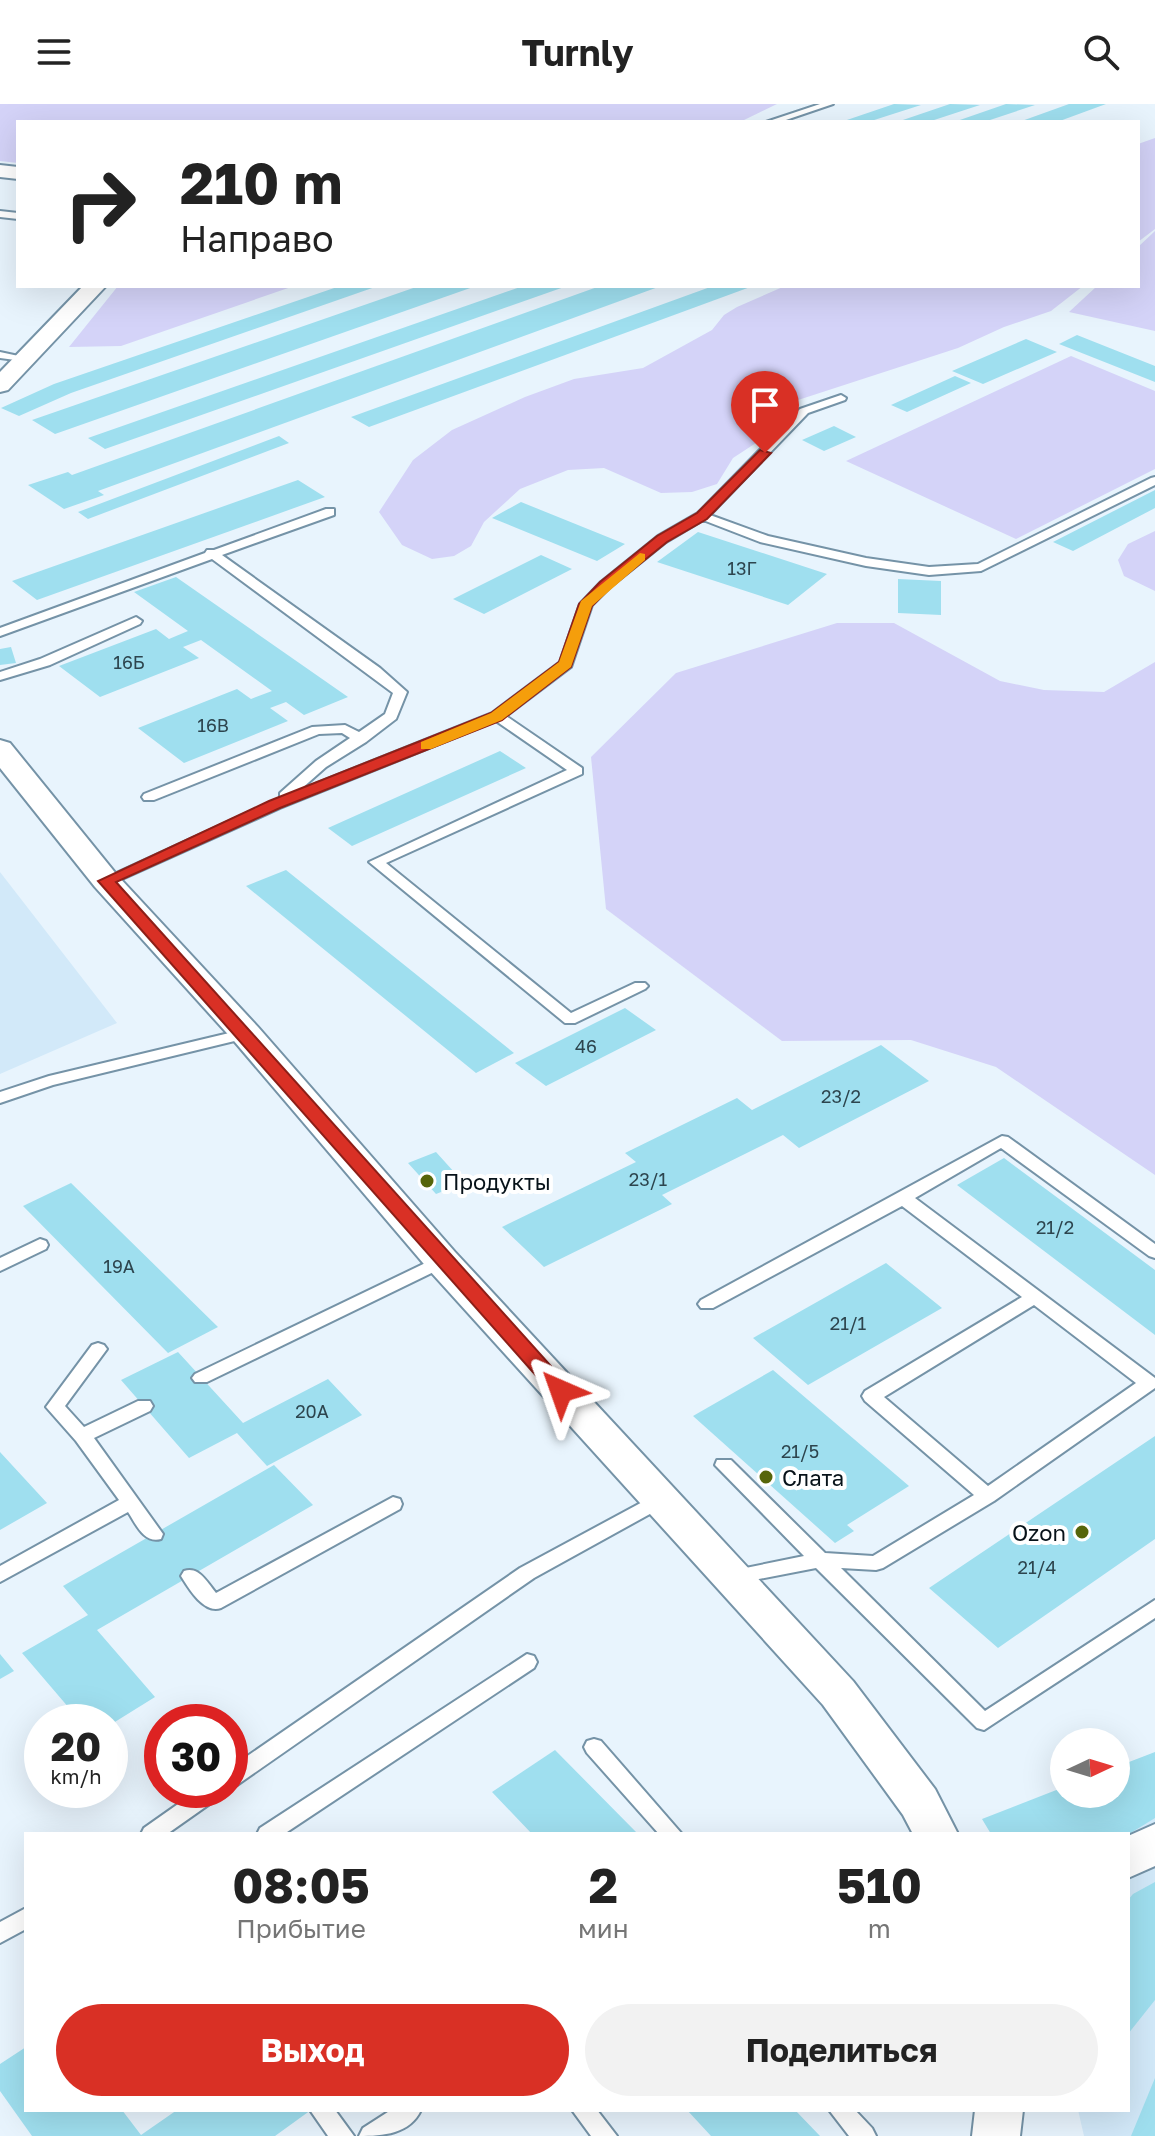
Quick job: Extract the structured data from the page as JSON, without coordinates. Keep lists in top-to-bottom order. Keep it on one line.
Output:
{"places":["Продукты","Слата","Ozon"],"house_numbers":["13Г","16Б","16В","46","23/2","23/1","21/2","19А","21/1","20А","21/5","21/4"],"north":"right","page":{"header":"Turnly","turn":["210 m","Направо"],"speed":"20 km/h","limit":"30","eta":["08:05","Прибытие","2","мин","510","m"],"buttons":["Выход","Поделиться"]}}
